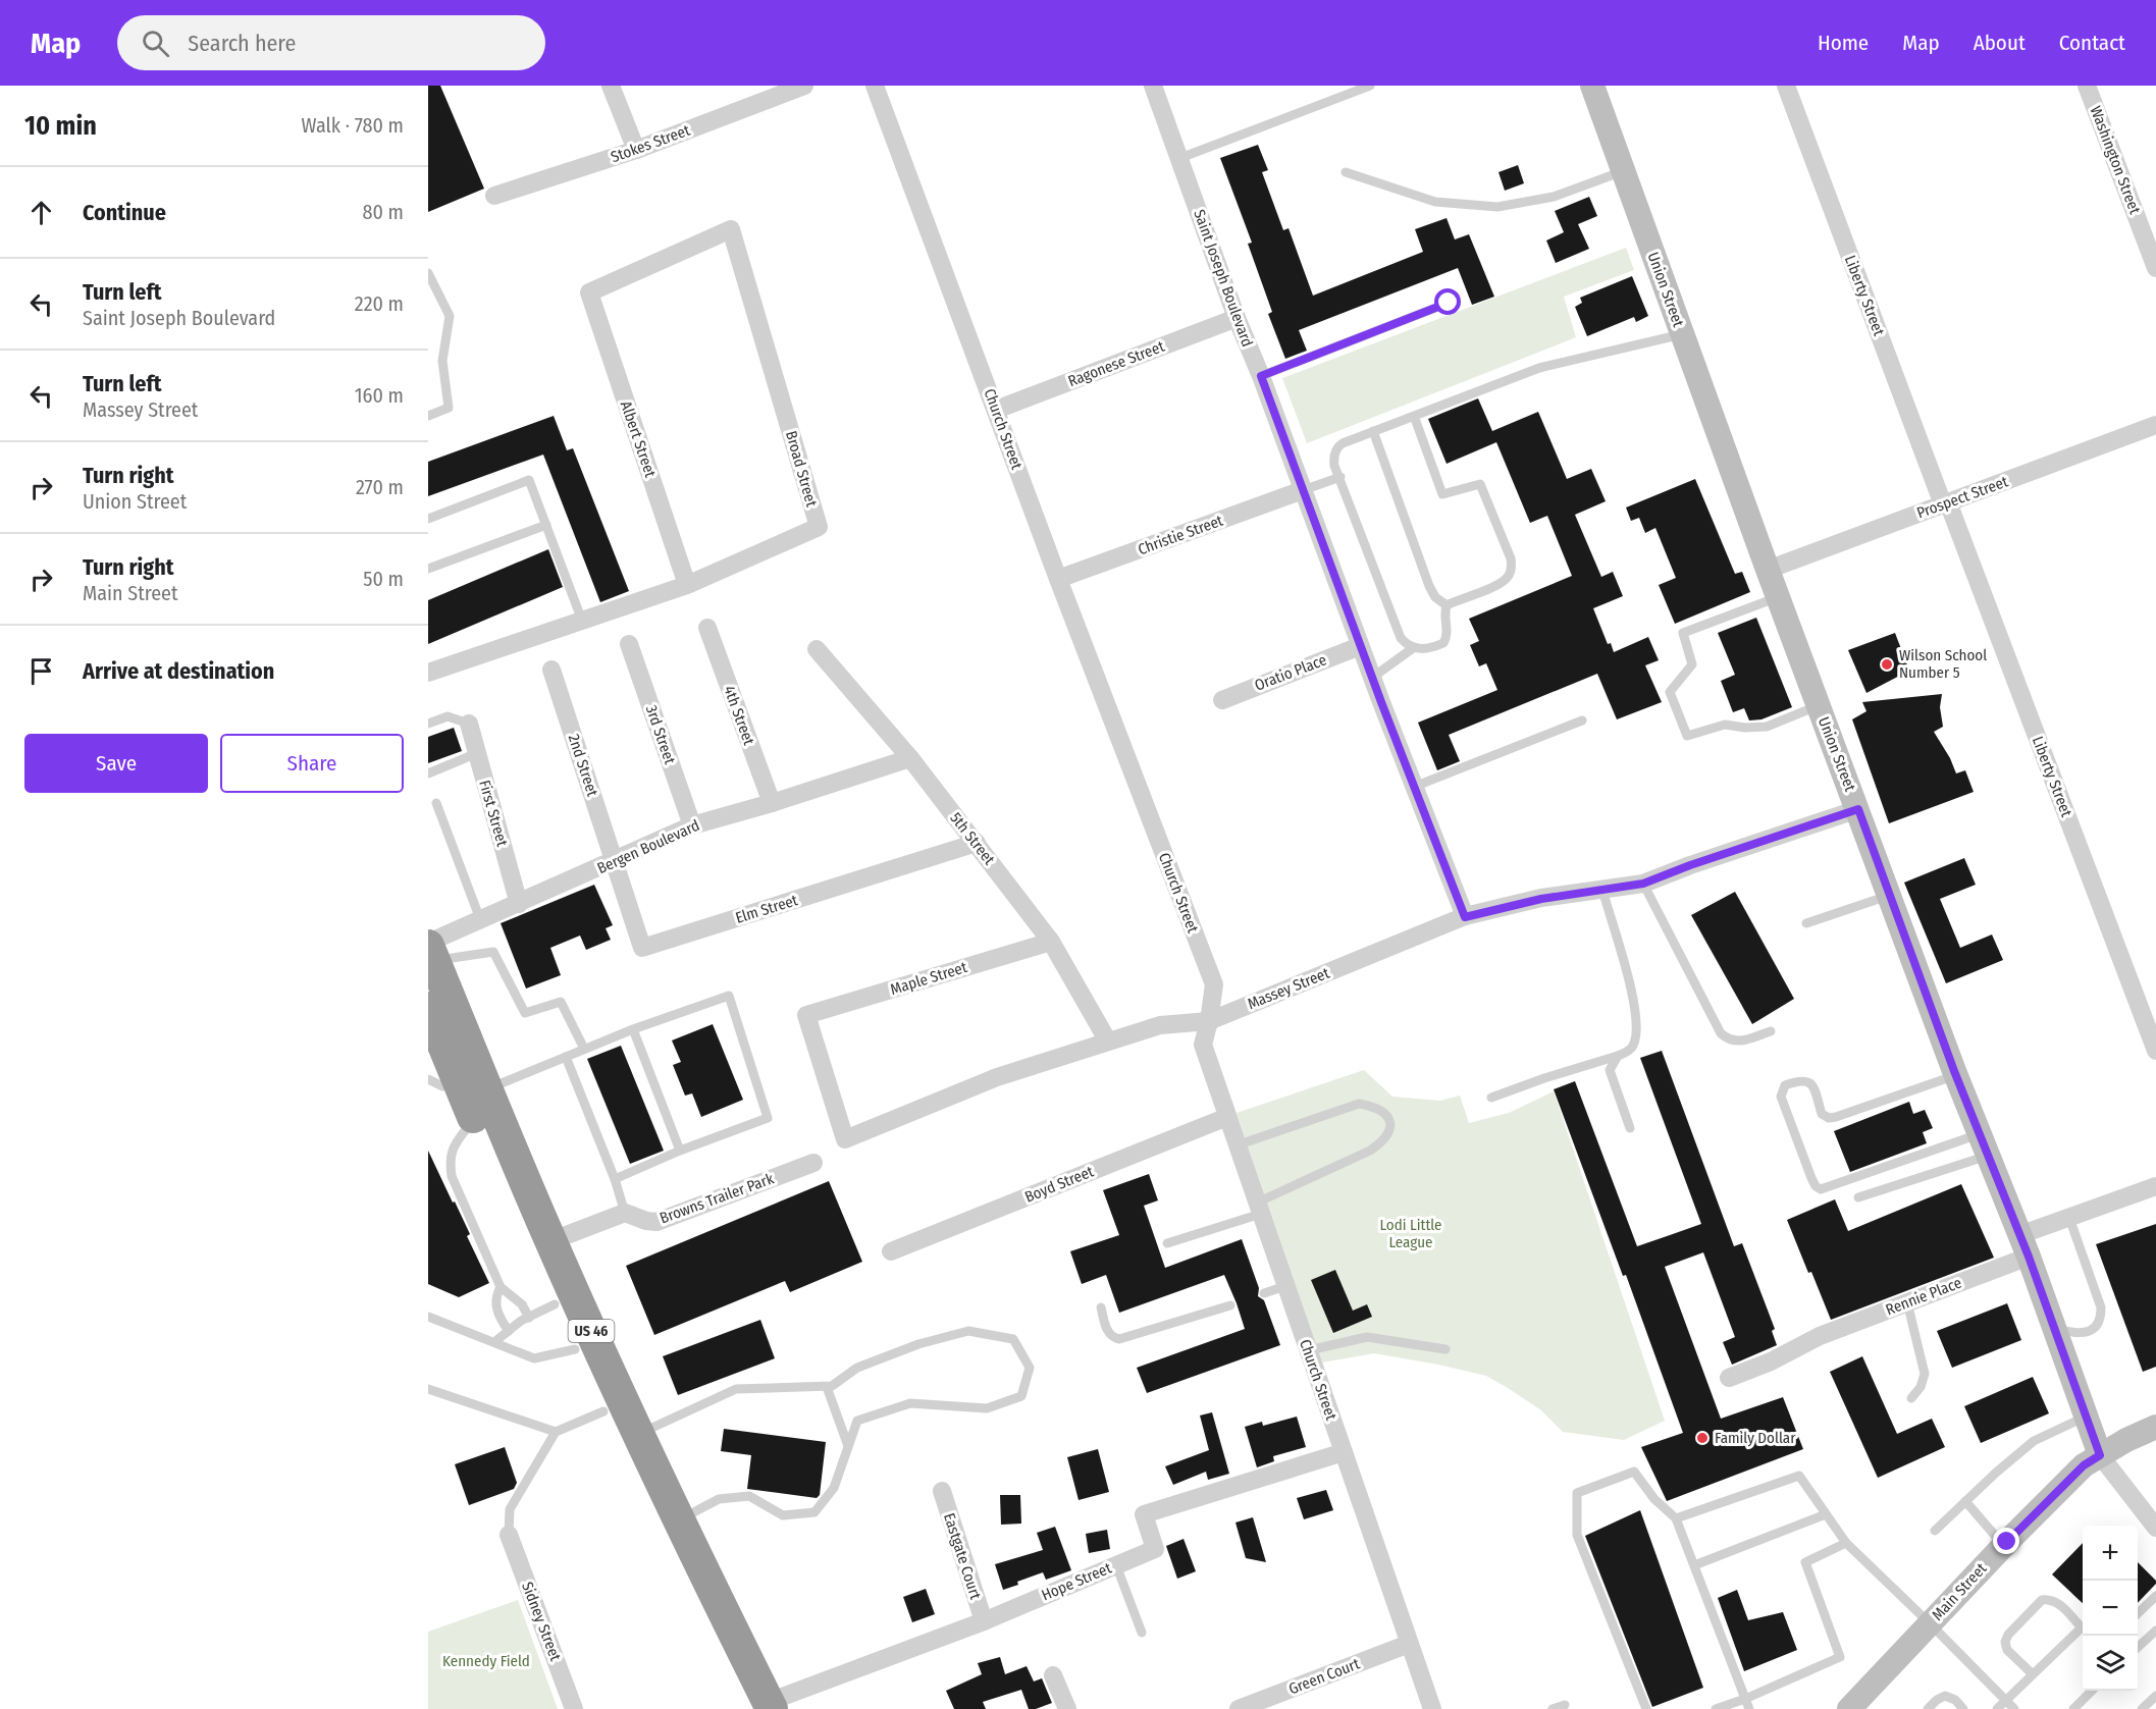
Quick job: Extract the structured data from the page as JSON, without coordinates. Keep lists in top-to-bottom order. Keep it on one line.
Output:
{"streets":{"highway":["US 46"],"street":["Stokes Street","Washington Street","Saint Joseph Boulevard","Union Street","Liberty Street","Ragonese Street","Church Street","Albert Street","Broad Street","Prospect Street","Christie Street","Oratio Place","4th Street","3rd Street","2nd Street","First Street","5th Street","Bergen Boulevard","Elm Street","Maple Street","Massey Street","Boyd Street","Browns Trailer Park","Rennie Place","Eastgate Court","Hope Street","Main Street","Sidney Street","Green Court"]},"crossings":[["Saint Joseph Boulevard","Ragonese Street"],["Saint Joseph Boulevard","Christie Street"],["Saint Joseph Boulevard","Oratio Place"],["Saint Joseph Boulevard","Massey Street"],["Union Street","Prospect Street"],["Union Street","Massey Street"],["Union Street","Rennie Place"],["Union Street","Main Street"],["Liberty Street","Prospect Street"],["Ragonese Street","Church Street"],["Church Street","Christie Street"],["Church Street","Massey Street"],["Church Street","Boyd Street"],["Church Street","Hope Street"],["Church Street","Green Court"],["Albert Street","Broad Street"],["4th Street","Bergen Boulevard"],["3rd Street","Bergen Boulevard"],["2nd Street","Bergen Boulevard"],["2nd Street","Elm Street"],["First Street","Bergen Boulevard"],["5th Street","Bergen Boulevard"],["5th Street","Elm Street"],["5th Street","Maple Street"],["5th Street","Massey Street"],["Bergen Boulevard","Elm Street"],["Bergen Boulevard","US 46"],["Maple Street","Massey Street"],["US 46","Hope Street"],["Eastgate Court","Hope Street"]],"parks":["Lodi Little League","Kennedy Field"],"places":["Wilson School Number 5","Family Dollar"],"page":{"header":"Map","search":"Search here","nav":["Home","Map","About","Contact"],"heading":["10 min","Walk · 780 m"],"list":[["Continue","80 m"],["Turn left","Saint Joseph Boulevard","220 m"],["Turn left","Massey Street","160 m"],["Turn right","Union Street","270 m"],["Turn right","Main Street","50 m"],"Arrive at destination"],"buttons":["Save","Share"],"map_buttons":["+","−"]}}
